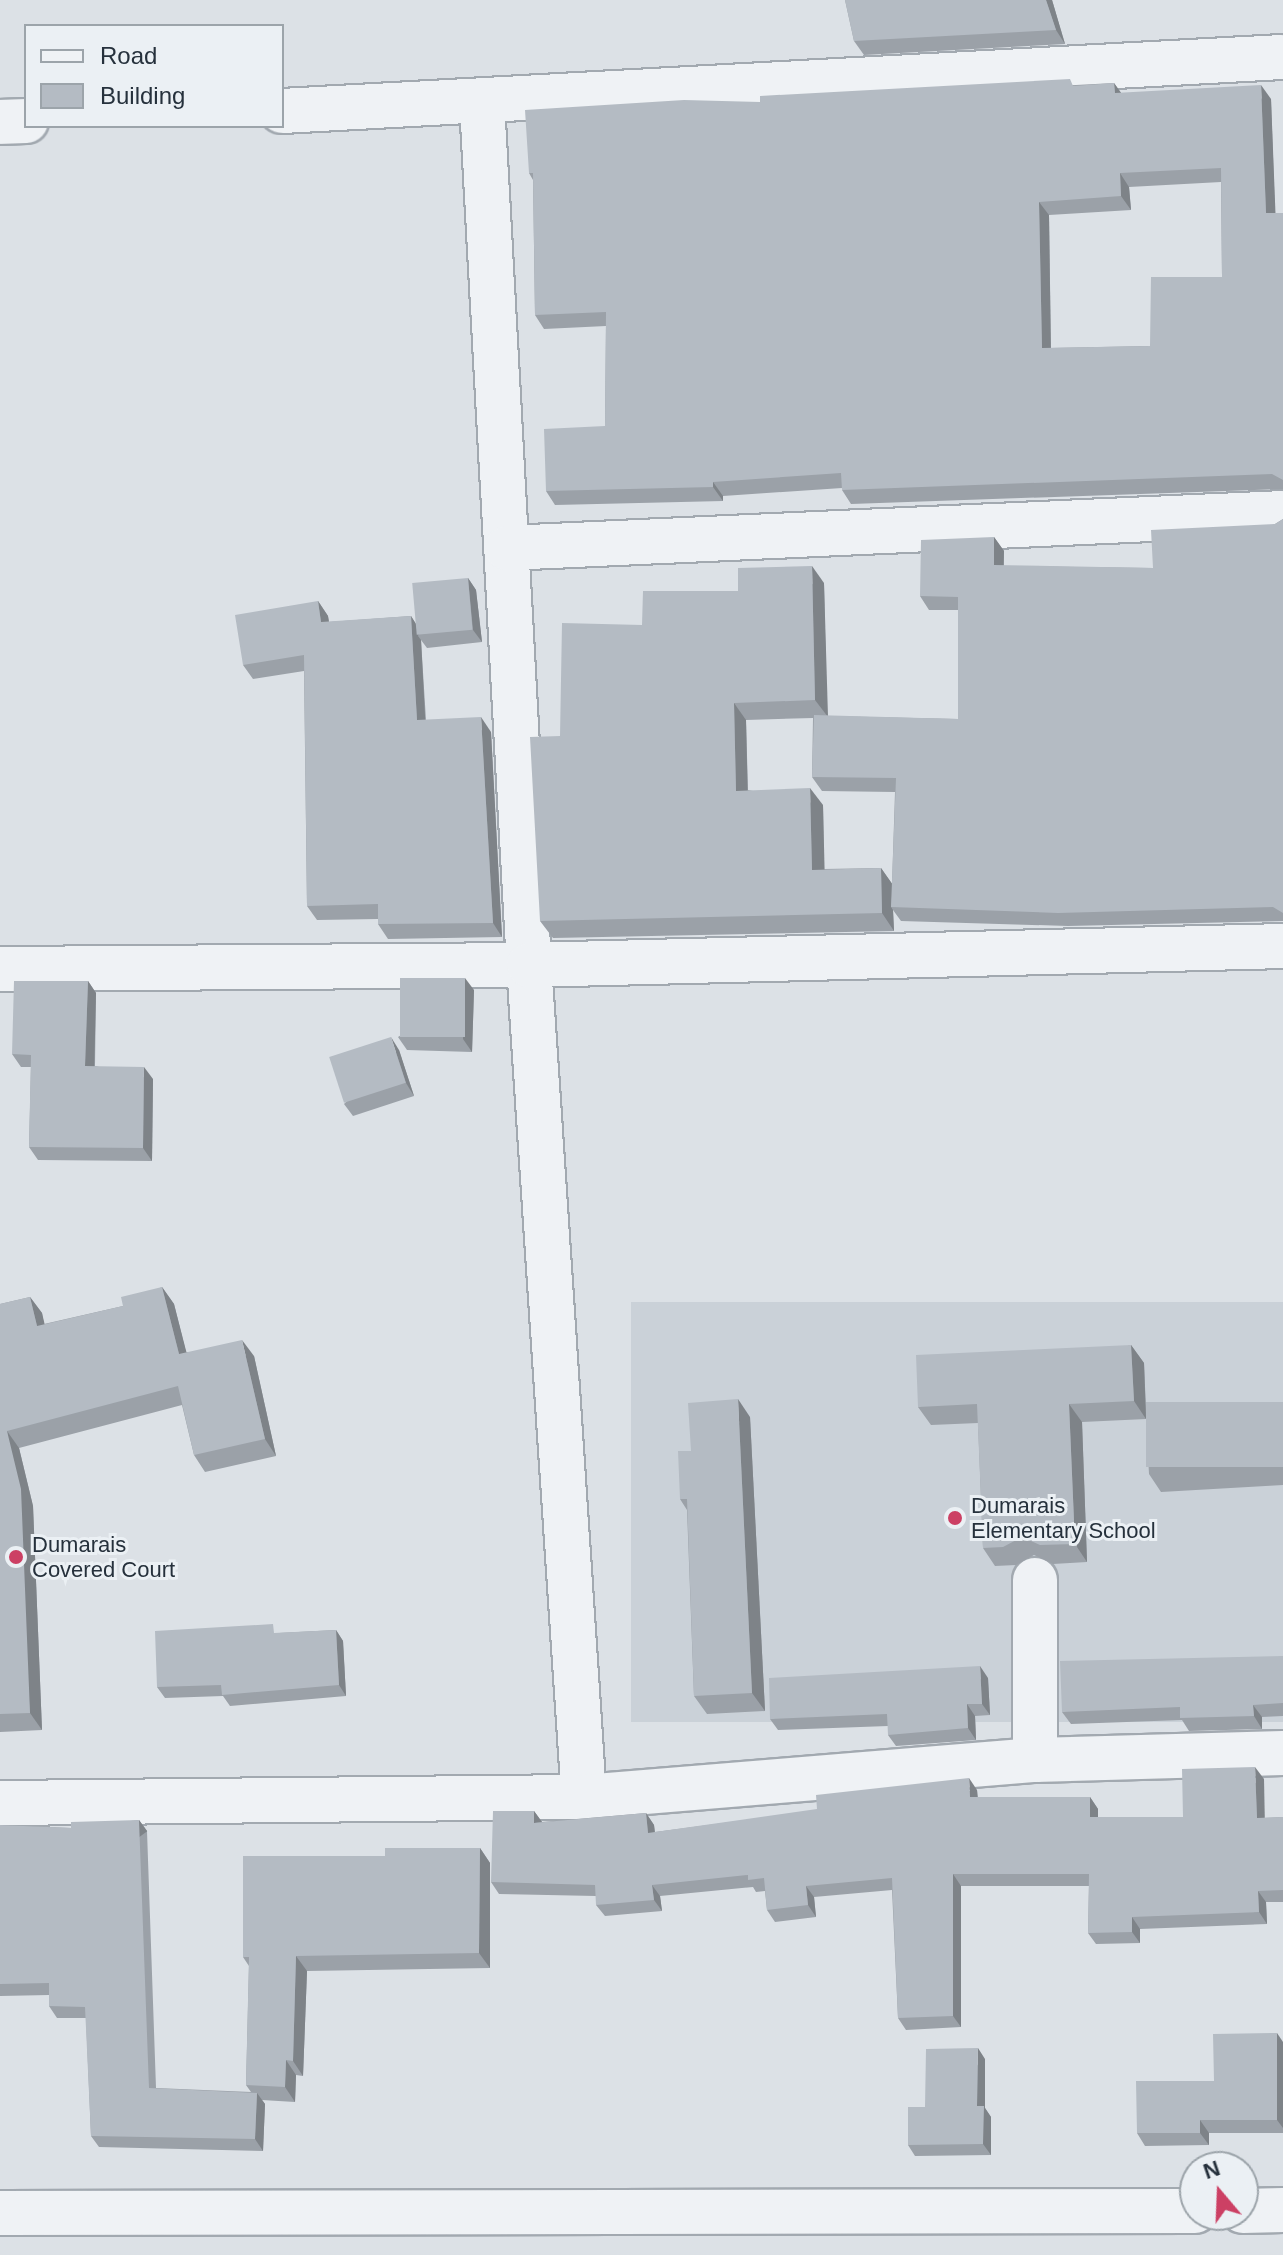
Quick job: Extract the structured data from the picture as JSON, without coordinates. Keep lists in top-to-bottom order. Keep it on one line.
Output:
{"places":["Dumarais Elementary School","Dumarais Covered Court"],"legend":["Road","Building"],"north":"top"}
